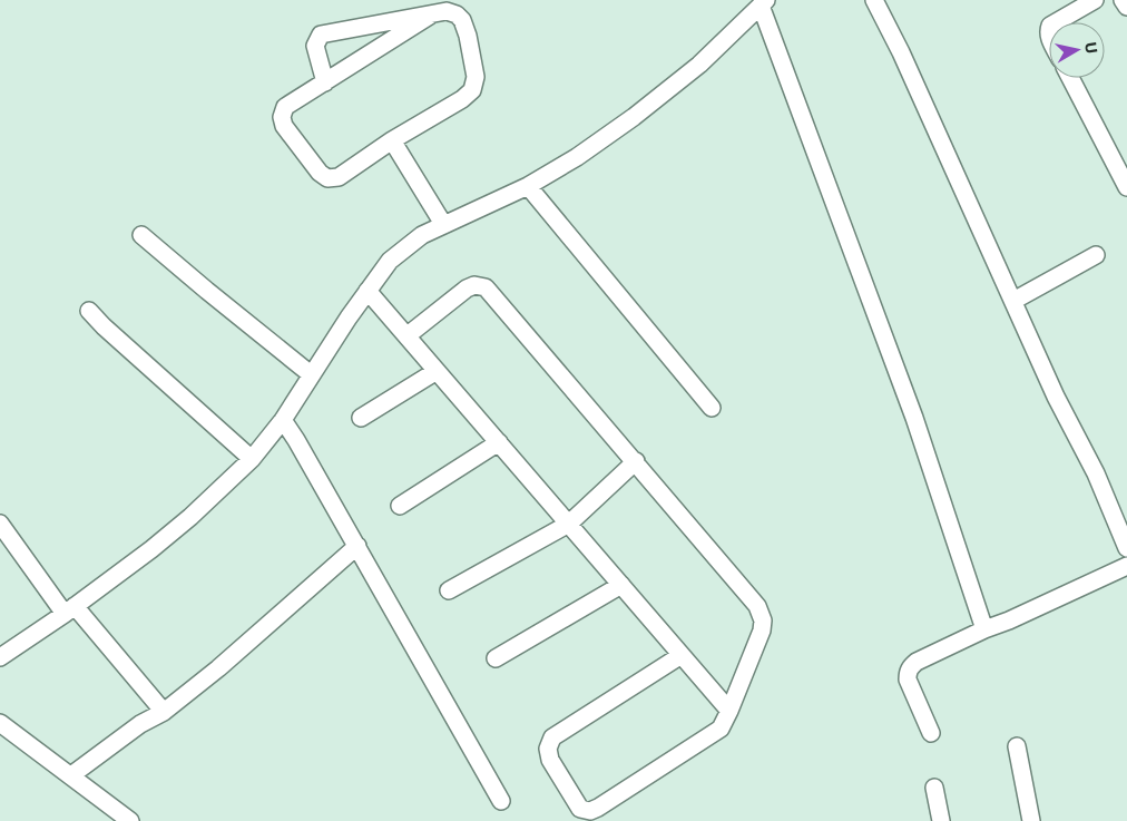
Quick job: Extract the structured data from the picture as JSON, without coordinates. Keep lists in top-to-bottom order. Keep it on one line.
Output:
{"north":"right"}
